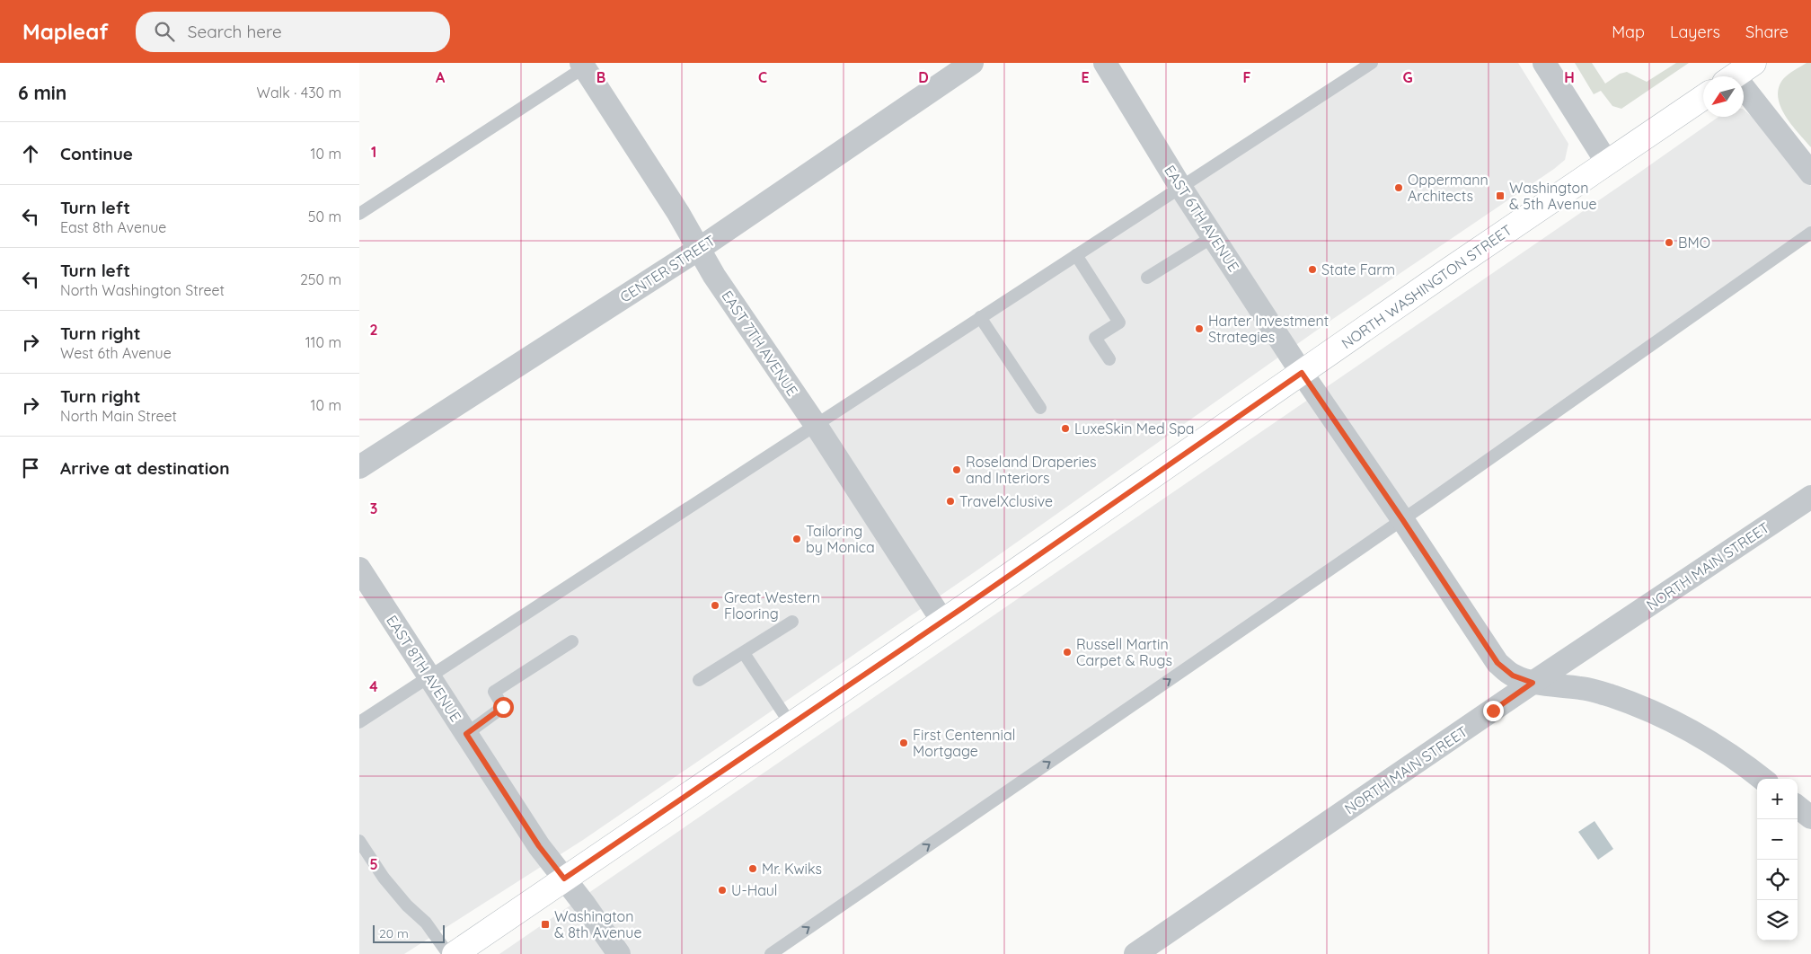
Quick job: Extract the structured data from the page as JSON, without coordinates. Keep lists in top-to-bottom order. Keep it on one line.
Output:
{"streets":{"main road":["NORTH WASHINGTON STREET"],"street":["EAST 6TH AVENUE","CENTER STREET","EAST 7TH AVENUE","NORTH MAIN STREET","EAST 8TH AVENUE"]},"crossings":[["EAST 6TH AVENUE","NORTH WASHINGTON STREET"],["EAST 6TH AVENUE","NORTH MAIN STREET"],["CENTER STREET","EAST 7TH AVENUE"],["NORTH WASHINGTON STREET","EAST 7TH AVENUE"],["NORTH WASHINGTON STREET","EAST 8TH AVENUE"]],"places":{"other":["Oppermann Architects","BMO","State Farm","Harter Investment Strategies","LuxeSkin Med Spa","Roseland Draperies and Interiors","TravelXclusive","Tailoring by Monica","Great Western Flooring","Russell Martin Carpet & Rugs","First Centennial Mortgage","Mr. Kwiks","U-Haul"],"transit":["Washington & 5th Avenue","Washington & 8th Avenue"]},"scale_bar":"20 m","north":"bottom left","page":{"header":"Mapleaf","search":"Search here","nav":["Map","Layers","Share"],"heading":["6 min","Walk · 430 m"],"list":[["Continue","10 m"],["Turn left","East 8th Avenue","50 m"],["Turn left","North Washington Street","250 m"],["Turn right","West 6th Avenue","110 m"],["Turn right","North Main Street","10 m"],"Arrive at destination"],"map_buttons":["+","−"],"scale":"20 m"},"grid":{"columns":["A","B","C","D","E","F","G","H"],"rows":["1","2","3","4","5"]}}
